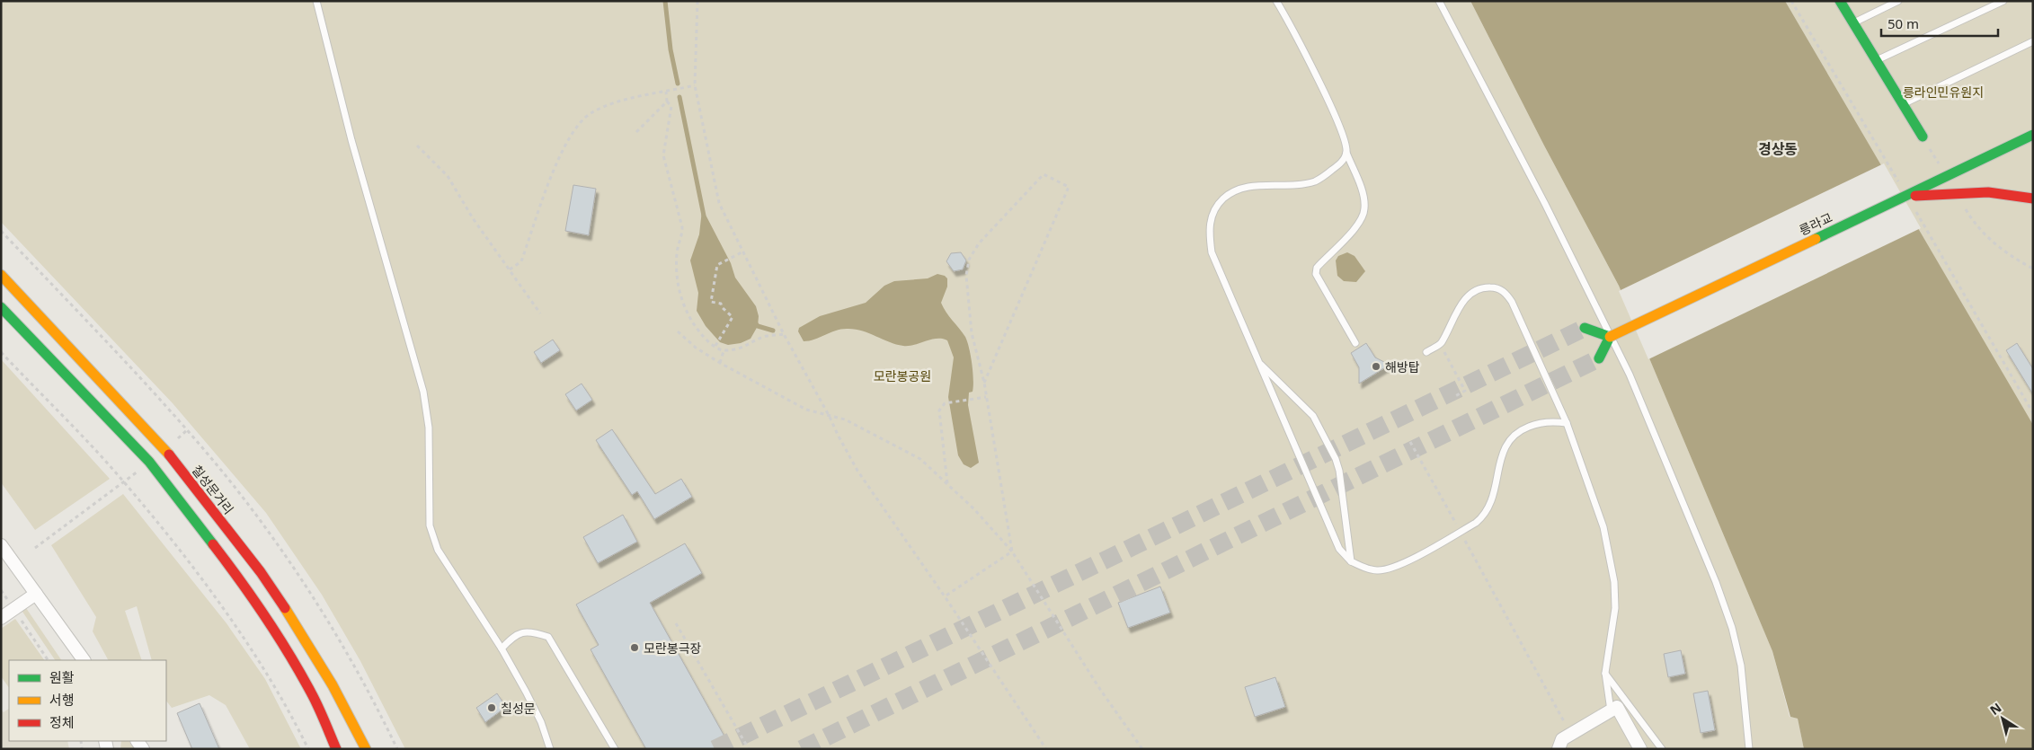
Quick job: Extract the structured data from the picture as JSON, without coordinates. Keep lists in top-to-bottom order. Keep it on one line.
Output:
{"streets":{"main road":["릉라교","칠성문거리"]},"districts":["경상동"],"parks":["릉라인민유원지","모란봉공원"],"places":["해방탑","모란봉극장","칠성문"],"legend":["원활","서행","정체"],"scale_bar":"50 m","north":"top left"}
